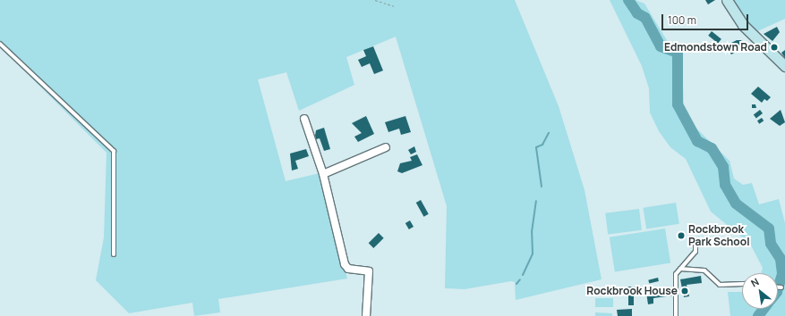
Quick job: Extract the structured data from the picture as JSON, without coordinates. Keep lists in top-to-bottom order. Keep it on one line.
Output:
{"places":["Edmondstown Road","Rockbrook Park School","Rockbrook House"],"scale_bar":"100 m","north":"top left"}
